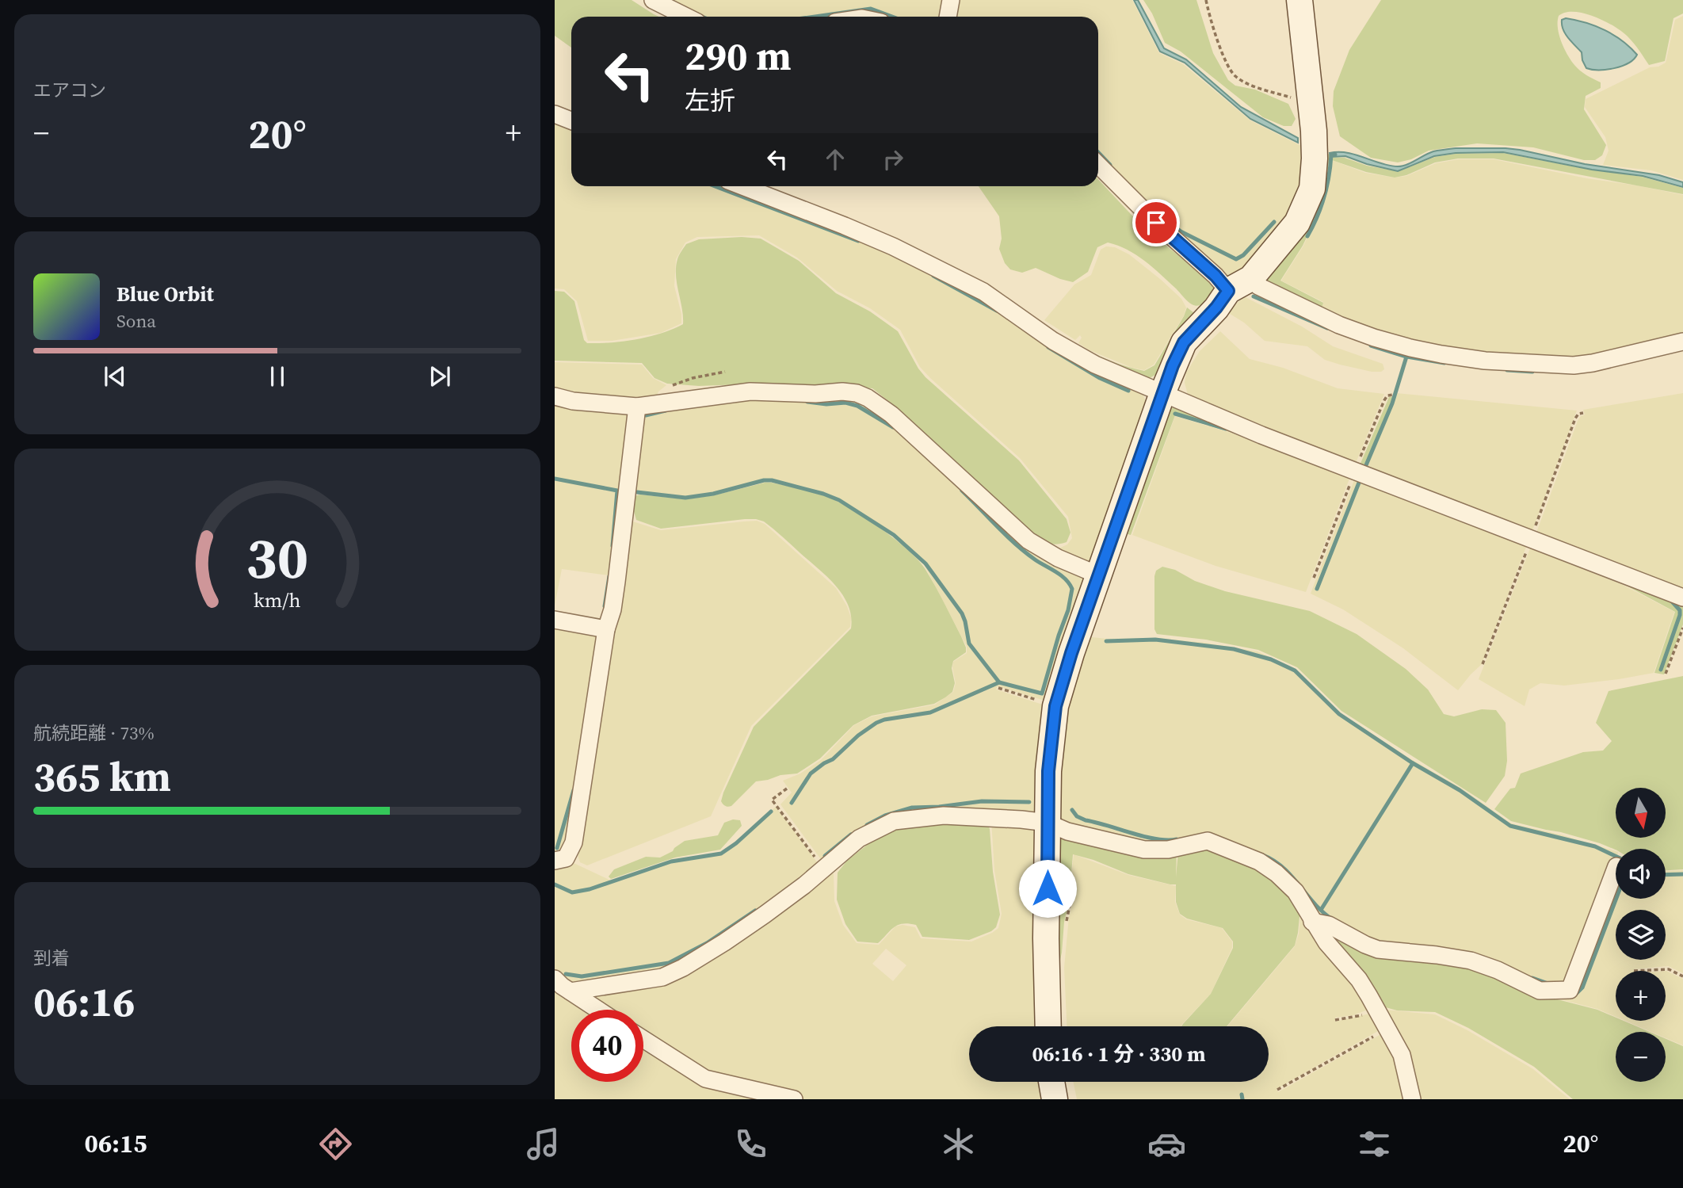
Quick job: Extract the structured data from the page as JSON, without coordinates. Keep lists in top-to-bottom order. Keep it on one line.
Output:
{"north":"bottom","page":{"tile":["エアコン",["航続距離 · 73%","365 km"],["到着","06:16"]],"turn":["290 m","左折"],"heat":["−","20°","+"],"song":["Blue Orbit","Sona"],"map_buttons":["+","−"],"limit":"40","trip":"06:16 · 1 分 · 330 m","tabs":["06:15","20°"],"gauge":["30","km/h"]}}
